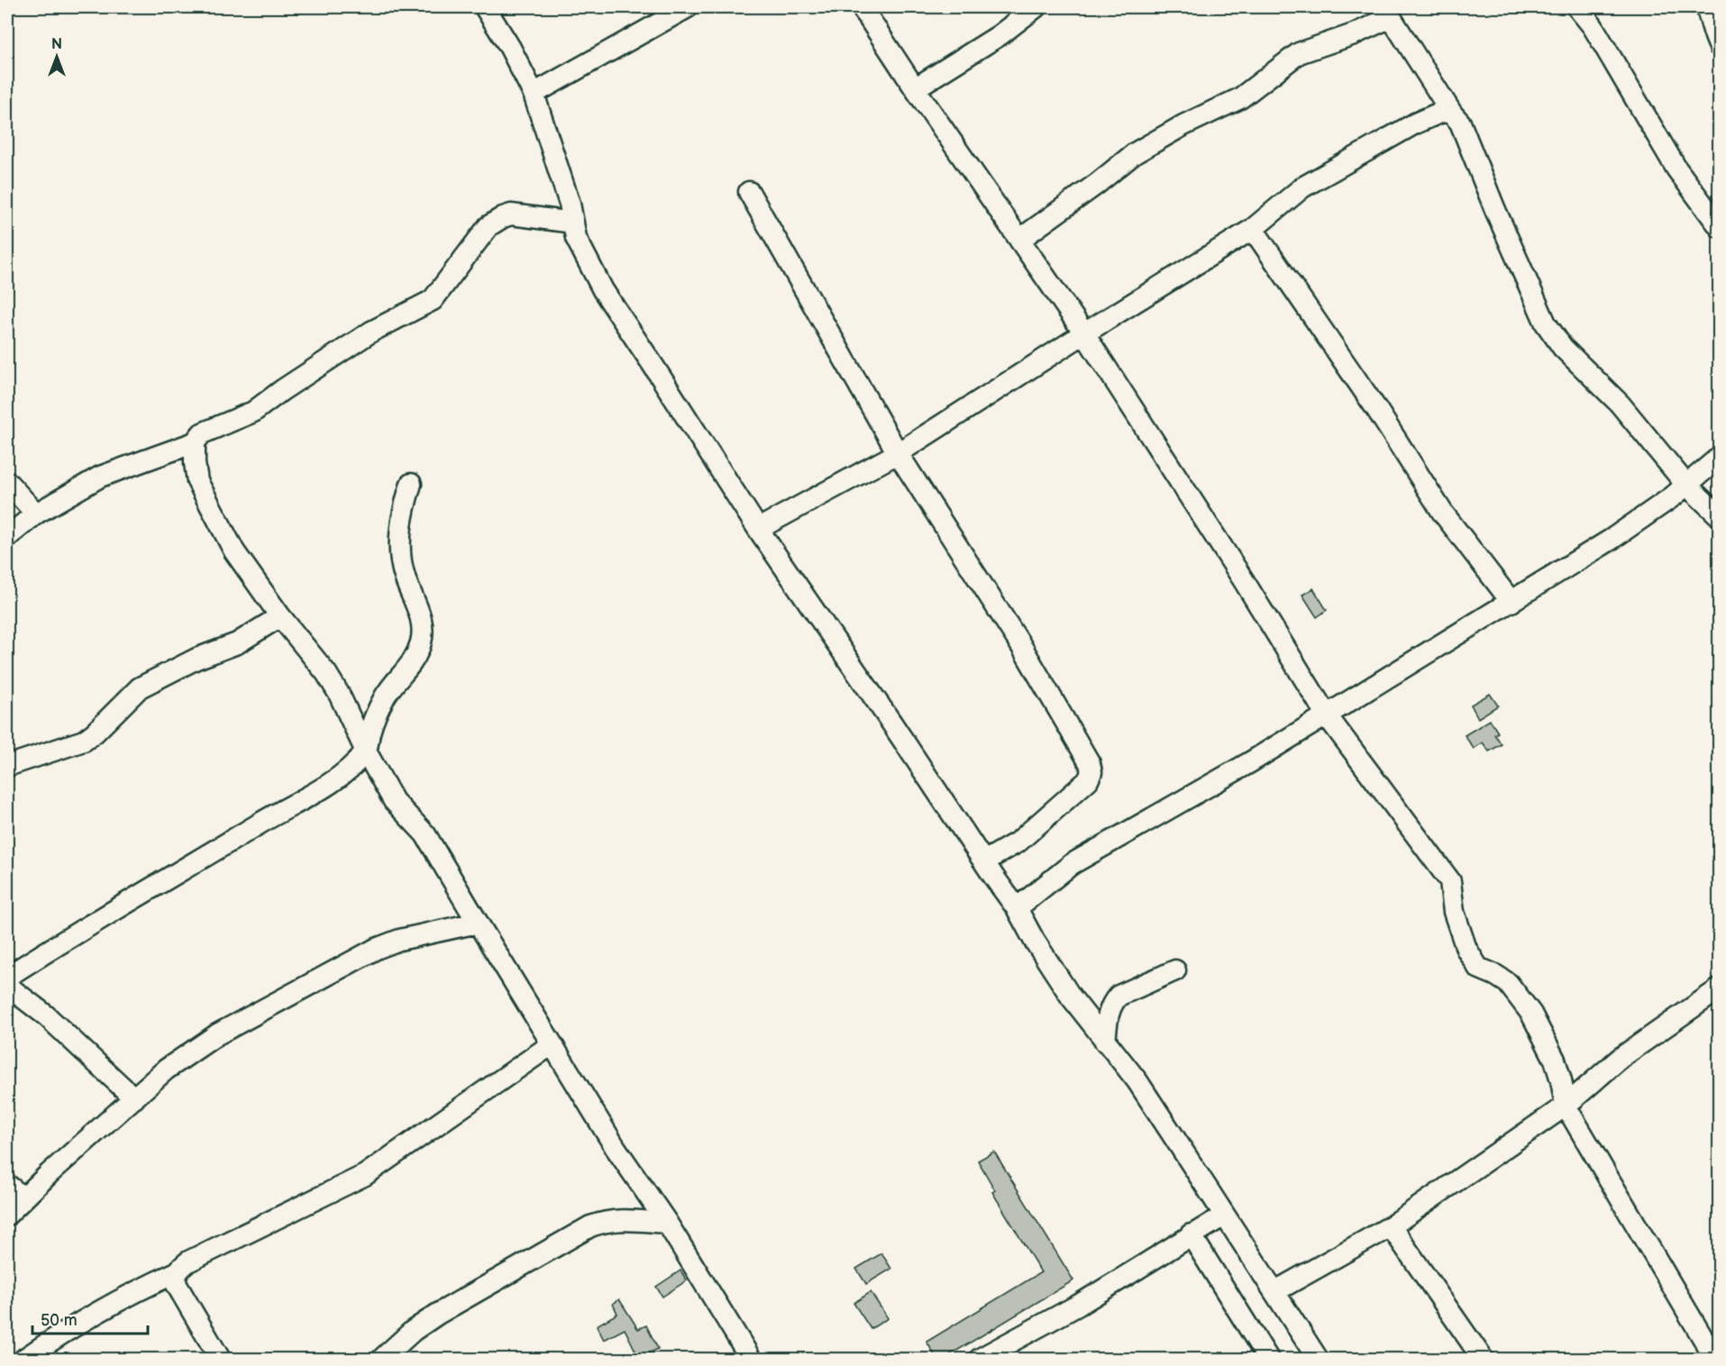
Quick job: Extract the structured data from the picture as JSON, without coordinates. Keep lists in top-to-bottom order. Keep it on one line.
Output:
{"scale_bar":"50 m","north":"top"}
